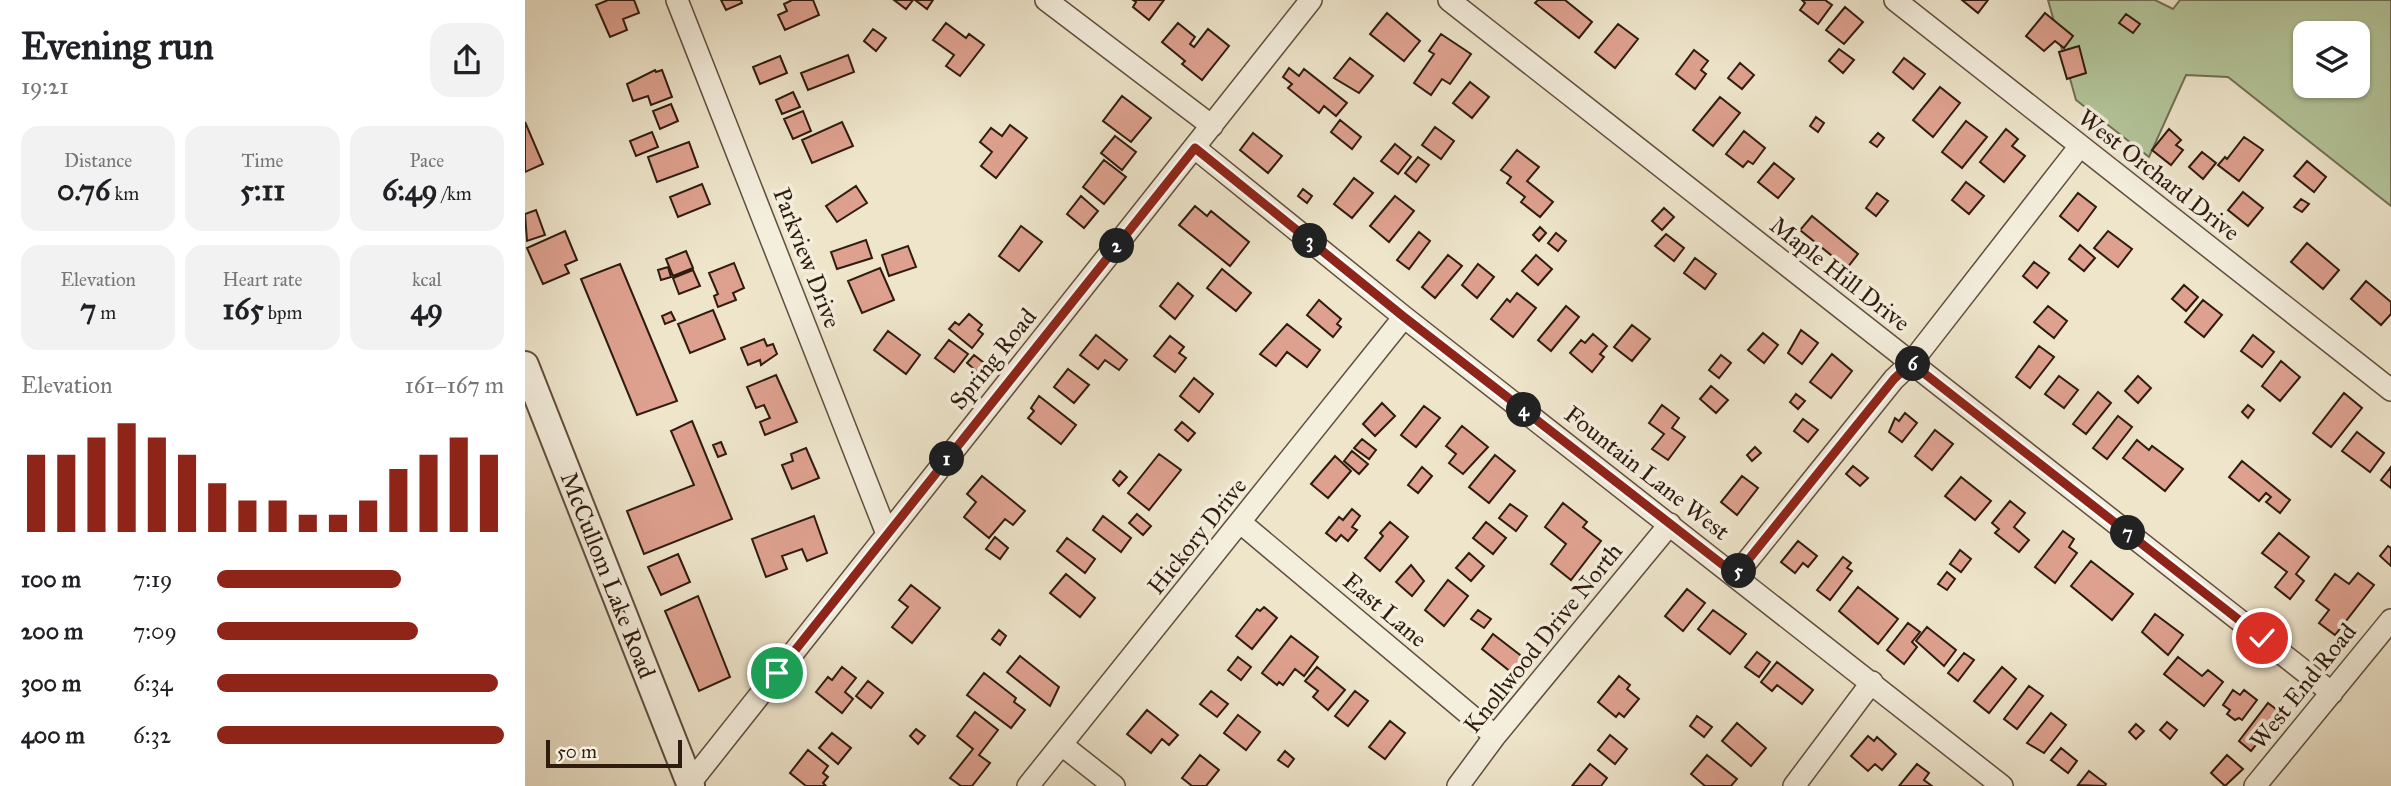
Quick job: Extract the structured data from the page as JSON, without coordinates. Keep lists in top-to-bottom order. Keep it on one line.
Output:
{"streets":{"street":["West Orchard Drive","Parkview Drive","Maple Hill Drive","Spring Road","Fountain Lane West","Hickory Drive","McCullom Lake Road","East Lane","Knollwood Drive North","West End Road"]},"crossings":[["Parkview Drive","Spring Road"],["Maple Hill Drive","West End Road"],["Spring Road","Fountain Lane West"],["Spring Road","McCullom Lake Road"],["Fountain Lane West","Hickory Drive"],["Fountain Lane West","Knollwood Drive North"],["Hickory Drive","East Lane"],["East Lane","Knollwood Drive North"]],"scale_bar":"50 m","page":{"heading":["Evening run","19:21"],"stats":[["Distance","0.76 km"],["Time","5:11"],["Pace","6:49 /km"],["Elevation","7 m"],["Heart rate","165 bpm"],["kcal","49"]],"pins":["3","2","6","4","1","7","5"],"chart":["Elevation","161–167 m"],"list":[{"name":"100 m","note":"7:19"},{"name":"200 m","note":"7:09"},{"name":"300 m","note":"6:34"},{"name":"400 m","note":"6:32"}],"scale":"50 m"}}
